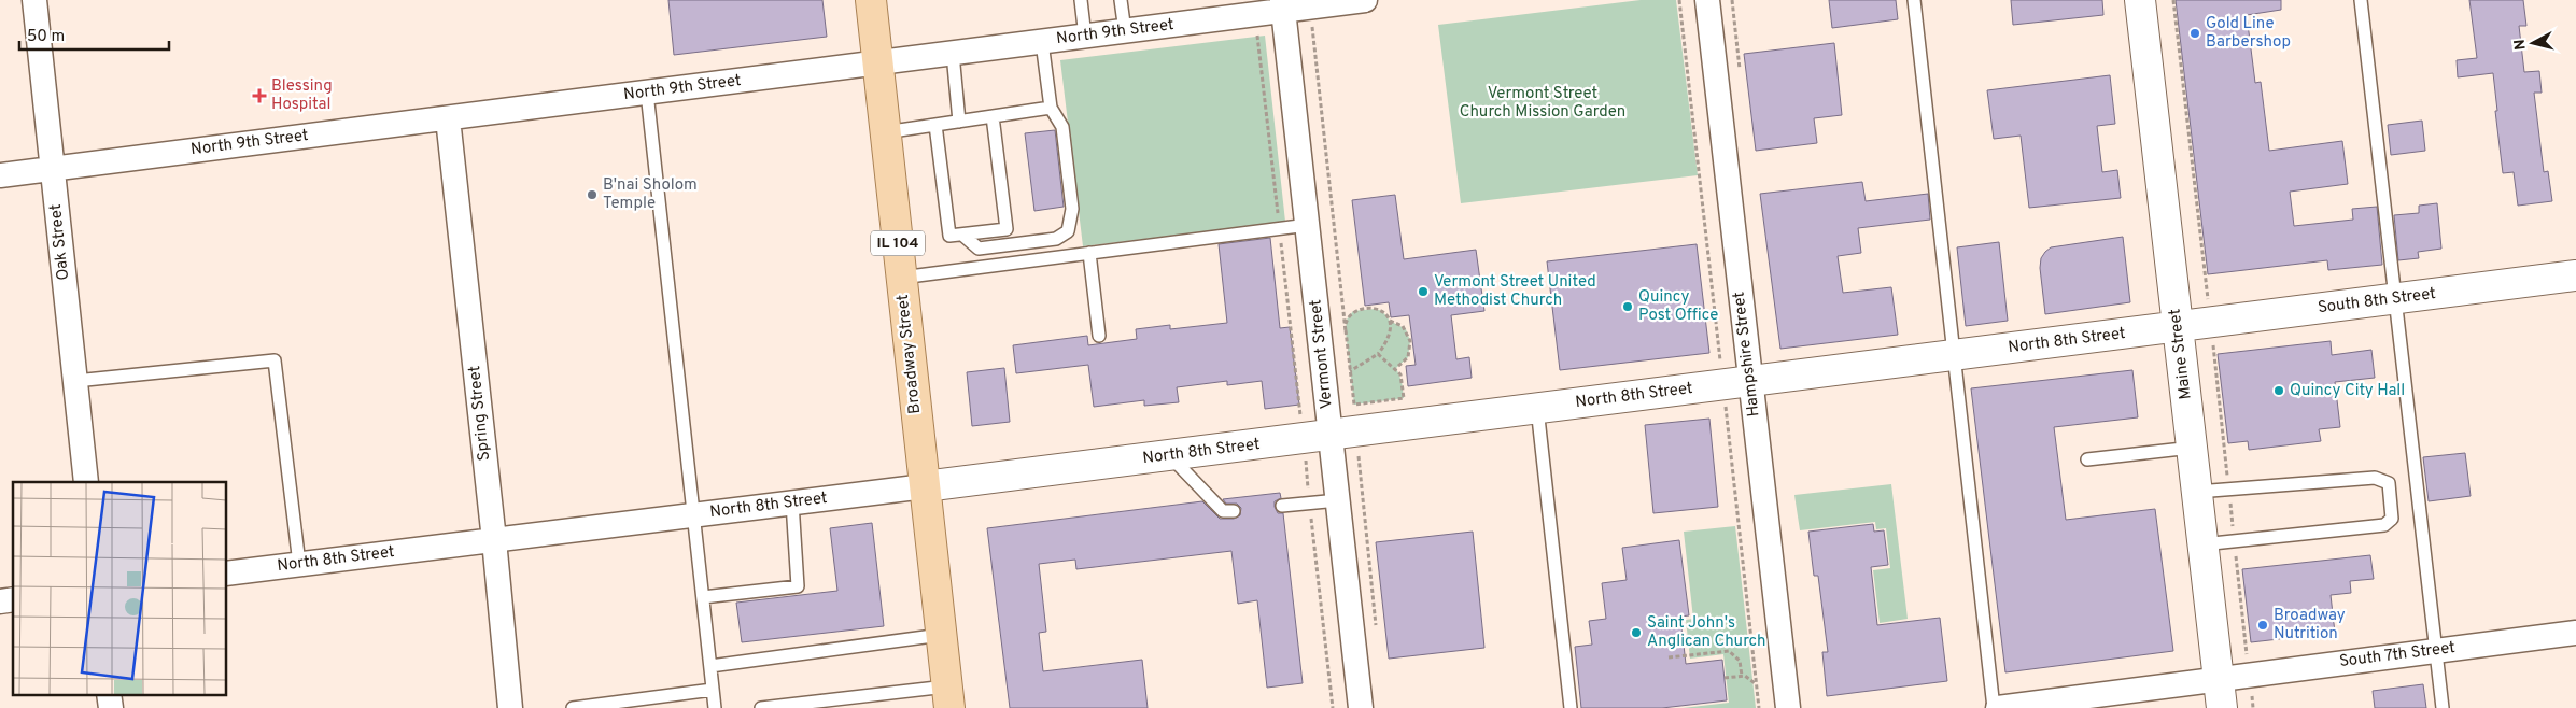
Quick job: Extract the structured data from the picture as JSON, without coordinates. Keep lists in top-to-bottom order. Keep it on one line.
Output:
{"streets":{"main road":["IL 104","Broadway Street"],"street":["North 9th Street","Oak Street","South 8th Street","North 8th Street","Vermont Street","Hampshire Street","Maine Street","Spring Street","South 7th Street"]},"crossings":[["North 9th Street","Oak Street"],["North 9th Street","Broadway Street"],["North 9th Street","Vermont Street"],["North 9th Street","Spring Street"],["South 8th Street","North 8th Street"],["South 8th Street","Maine Street"],["North 8th Street","Broadway Street"],["North 8th Street","Vermont Street"],["North 8th Street","Hampshire Street"],["North 8th Street","Maine Street"],["North 8th Street","Spring Street"],["Maine Street","South 7th Street"]],"parks":["Vermont Street Church Mission Garden"],"places":{"other":["Gold Line Barbershop","B'nai Sholom Temple","Vermont Street United Methodist Church","Quincy Post Office","Quincy City Hall","Broadway Nutrition","Saint John's Anglican Church"],"health":["Blessing Hospital"]},"scale_bar":"50 m","north":"left"}
